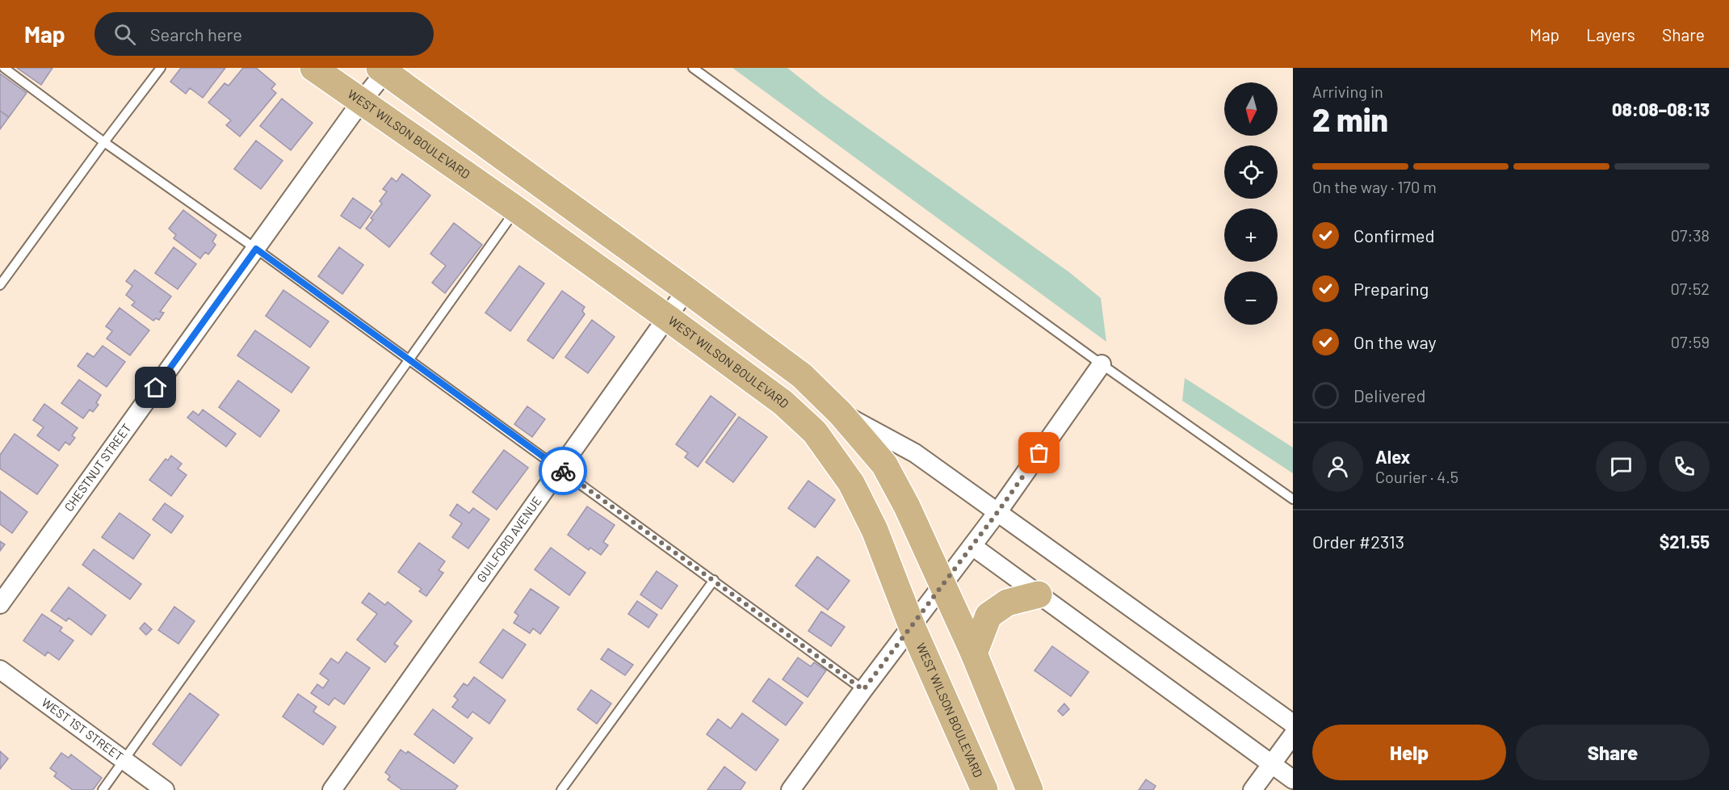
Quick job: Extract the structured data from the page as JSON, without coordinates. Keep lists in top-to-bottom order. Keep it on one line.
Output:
{"streets":{"main road":["WEST WILSON BOULEVARD"],"street":["CHESTNUT STREET","GUILFORD AVENUE","WEST 1ST STREET"]},"crossings":[["WEST WILSON BOULEVARD","CHESTNUT STREET"],["WEST WILSON BOULEVARD","GUILFORD AVENUE"]],"north":"bottom","page":{"header":"Map","search":"Search here","nav":["Map","Layers","Share"],"heading":["2 min","Arriving in","08:08–08:13"],"panel":["Alex","Courier · 4.5","Order #2313","$21.55"],"map_buttons":["+","−"],"bar":"On the way · 170 m","list":[["Confirmed","07:38"],["Preparing","07:52"],["On the way","07:59"],"Delivered"],"buttons":["Help","Share"]}}
